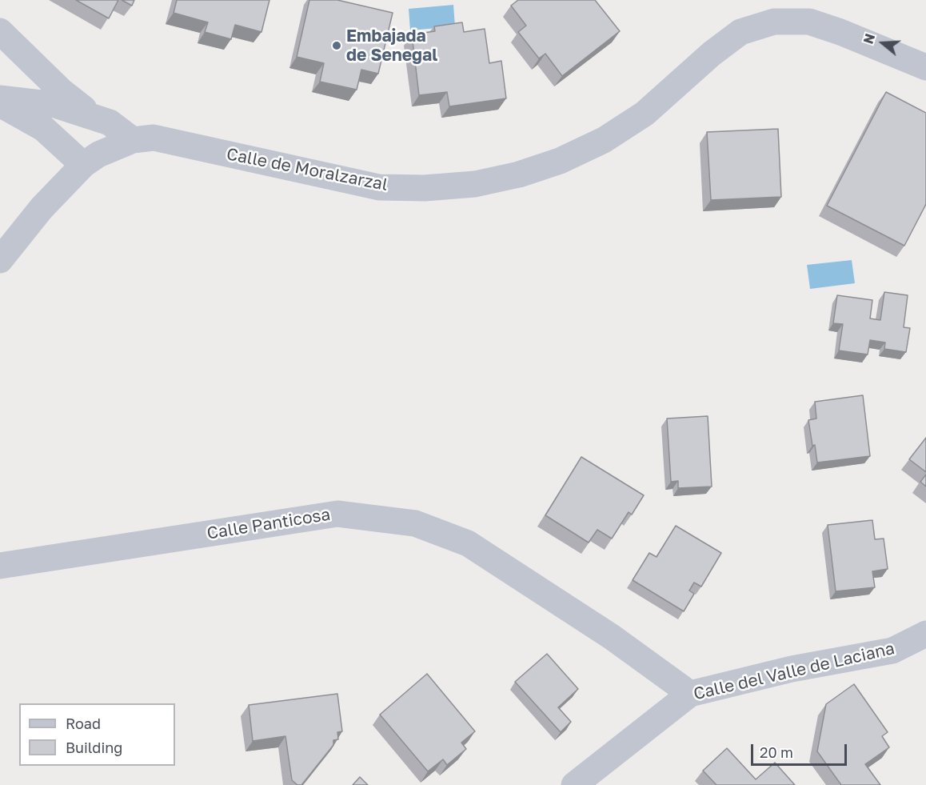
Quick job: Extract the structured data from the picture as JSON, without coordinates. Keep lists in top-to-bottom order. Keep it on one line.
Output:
{"streets":{"street":["Calle de Moralzarzal","Calle Panticosa","Calle del Valle de Laciana"]},"crossings":[["Calle Panticosa","Calle del Valle de Laciana"]],"places":["Embajada de Senegal"],"legend":["Road","Building"],"scale_bar":"20 m","north":"left"}
